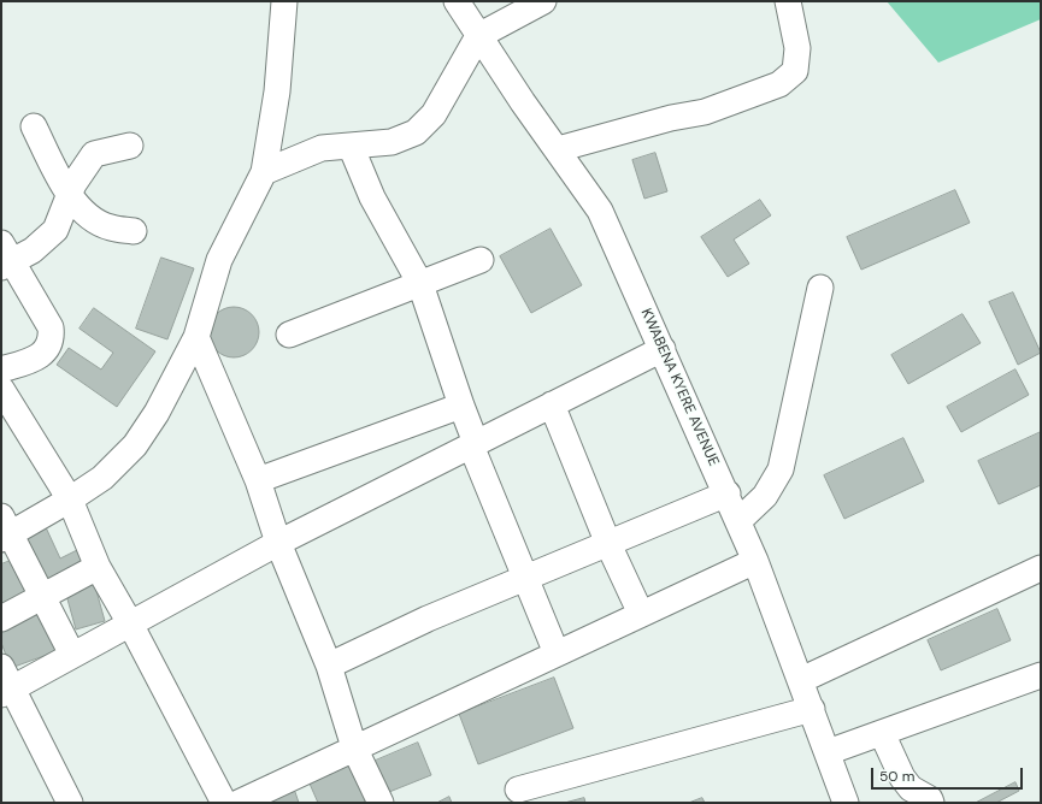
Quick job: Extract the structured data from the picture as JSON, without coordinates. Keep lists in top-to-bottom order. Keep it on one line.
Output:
{"streets":{"street":["KWABENA KYERE AVENUE"]},"scale_bar":"50 m"}
